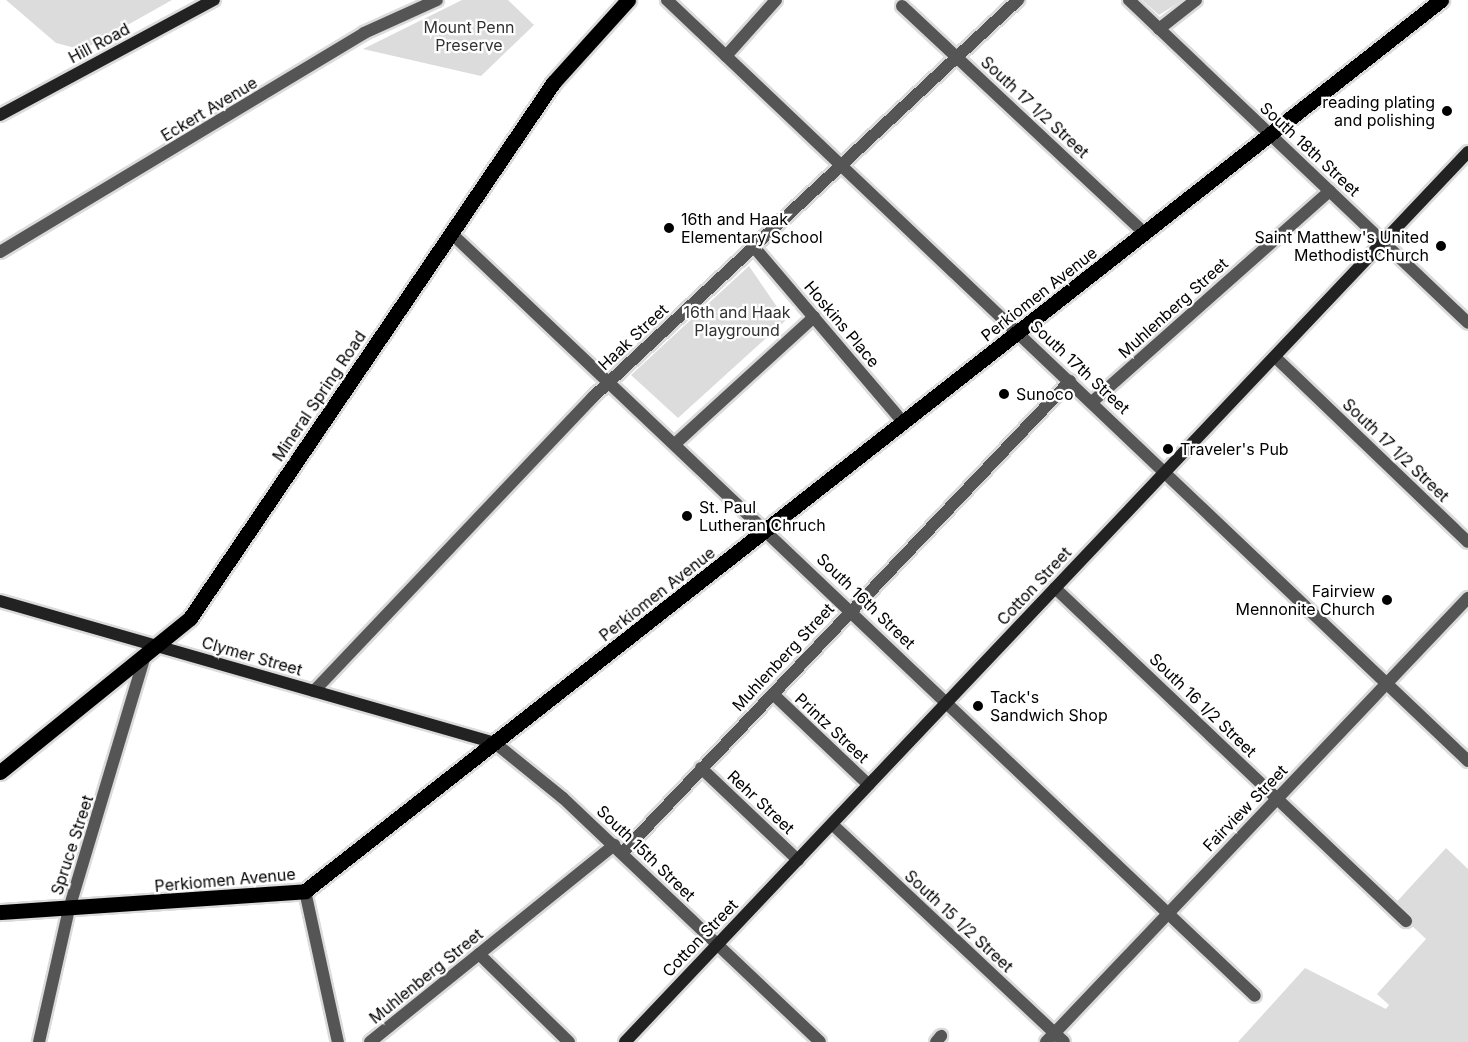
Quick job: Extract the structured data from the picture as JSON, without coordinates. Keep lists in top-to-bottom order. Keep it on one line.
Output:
{"streets":{"main road":["Perkiomen Avenue","Mineral Spring Road"],"street":["Hill Road","South 17 1/2 Street","Eckert Avenue","South 18th Street","Muhlenberg Street","Hoskins Place","Haak Street","South 17th Street","Cotton Street","South 16th Street","Clymer Street","South 16 1/2 Street","Printz Street","Rehr Street","Fairview Street","Spruce Street","South 15th Street","South 15 1/2 Street"]},"crossings":[["South 17 1/2 Street","Perkiomen Avenue"],["South 17 1/2 Street","Haak Street"],["South 17 1/2 Street","Cotton Street"],["South 18th Street","Perkiomen Avenue"],["South 18th Street","Muhlenberg Street"],["South 18th Street","Cotton Street"],["Perkiomen Avenue","Hoskins Place"],["Perkiomen Avenue","South 17th Street"],["Perkiomen Avenue","South 16th Street"],["Perkiomen Avenue","Clymer Street"],["Perkiomen Avenue","Spruce Street"],["Perkiomen Avenue","South 15th Street"],["Muhlenberg Street","South 17th Street"],["Muhlenberg Street","South 16th Street"],["Muhlenberg Street","Printz Street"],["Muhlenberg Street","Rehr Street"],["Muhlenberg Street","South 15th Street"],["Hoskins Place","Haak Street"],["Haak Street","South 17th Street"],["Haak Street","South 16th Street"],["Haak Street","Clymer Street"],["South 17th Street","Cotton Street"],["South 17th Street","Fairview Street"],["Mineral Spring Road","South 16th Street"],["Mineral Spring Road","Clymer Street"],["Mineral Spring Road","Spruce Street"],["Cotton Street","South 16th Street"],["Cotton Street","South 16 1/2 Street"],["Cotton Street","Printz Street"],["Cotton Street","Rehr Street"],["Cotton Street","South 15th Street"],["Cotton Street","South 15 1/2 Street"],["South 16th Street","Fairview Street"],["Clymer Street","South 15th Street"],["South 16 1/2 Street","Fairview Street"],["Fairview Street","South 15 1/2 Street"]],"parks":["Mount Penn Preserve","16th and Haak Playground"],"places":["reading plating and polishing","16th and Haak Elementary School","Saint Matthew's United Methodist Church","Sunoco","Traveler's Pub","St. Paul Lutheran Chruch","Fairview Mennonite Church","Tack's Sandwich Shop"]}
